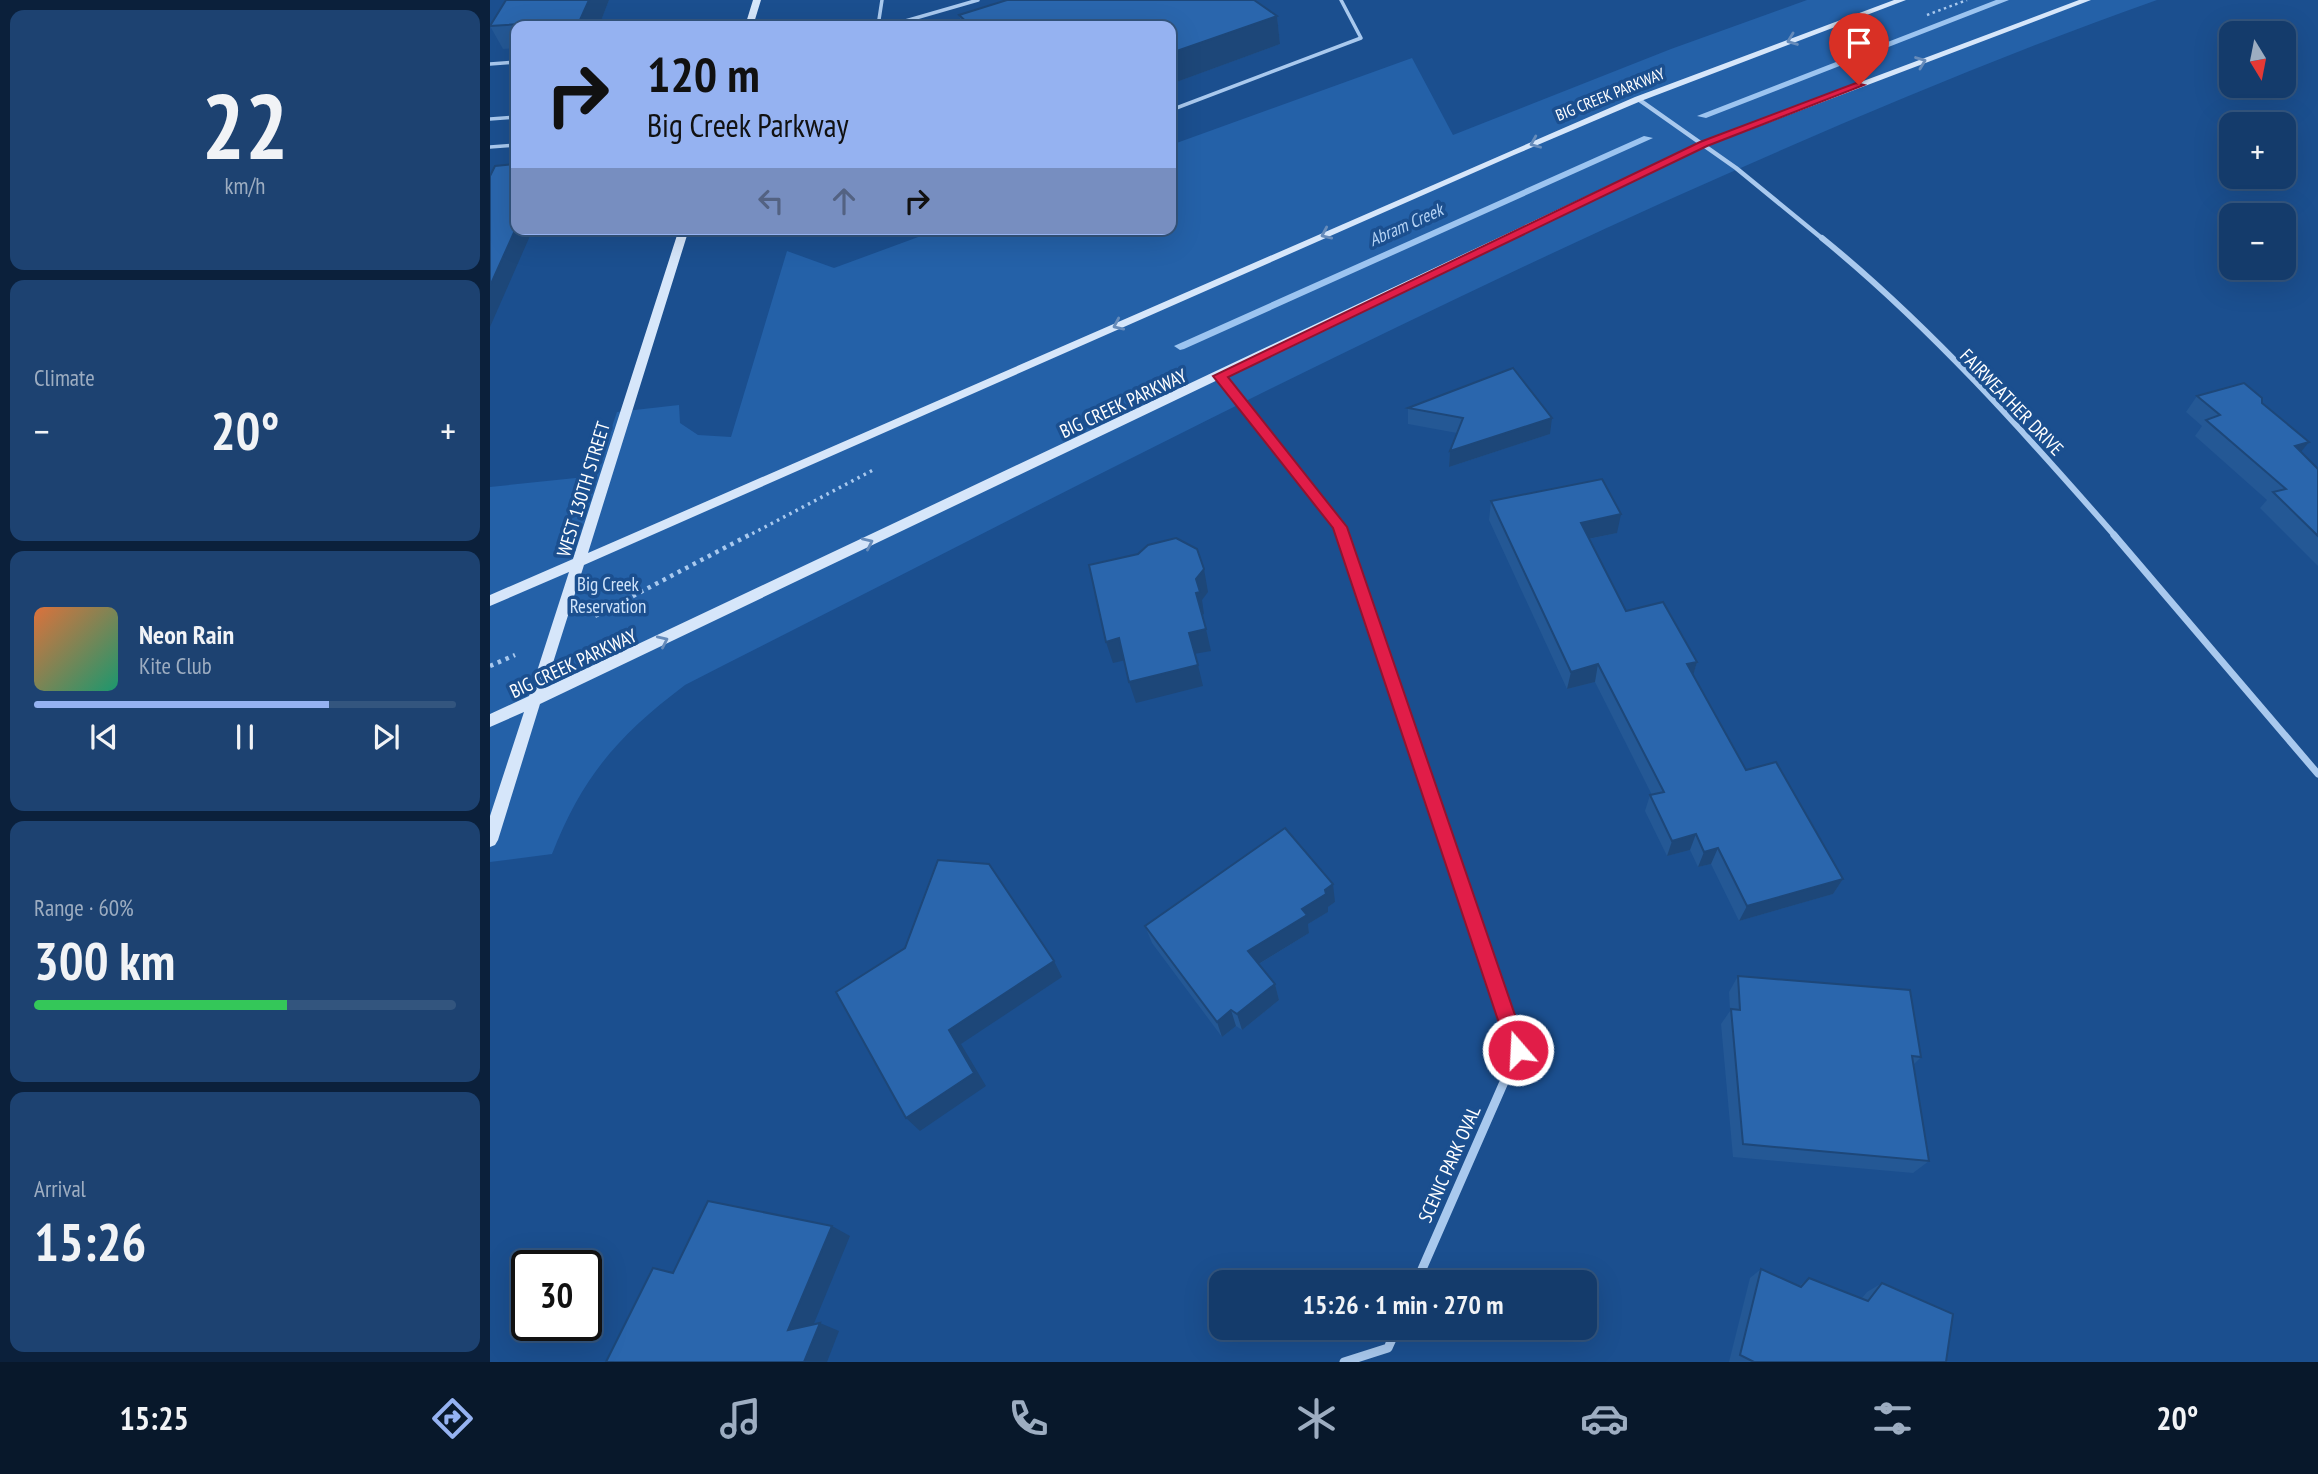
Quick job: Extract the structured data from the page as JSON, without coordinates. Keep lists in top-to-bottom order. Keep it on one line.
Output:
{"streets":{"street":["BIG CREEK PARKWAY","FAIRWEATHER DRIVE","WEST 130TH STREET","SCENIC PARK OVAL"]},"crossings":[["BIG CREEK PARKWAY","FAIRWEATHER DRIVE"],["BIG CREEK PARKWAY","WEST 130TH STREET"],["BIG CREEK PARKWAY","SCENIC PARK OVAL"]],"water":["Abram Creek"],"parks":["Big Creek Reservation"],"north":"bottom","page":{"tile":[["22","km/h"],"Climate",["Range · 60%","300 km"],["Arrival","15:26"]],"map_buttons":["+","−"],"turn":["120 m","Big Creek Parkway"],"heat":["−","20°","+"],"song":["Neon Rain","Kite Club"],"limit":"30","trip":"15:26 · 1 min · 270 m","tabs":["15:25","20°"]}}
